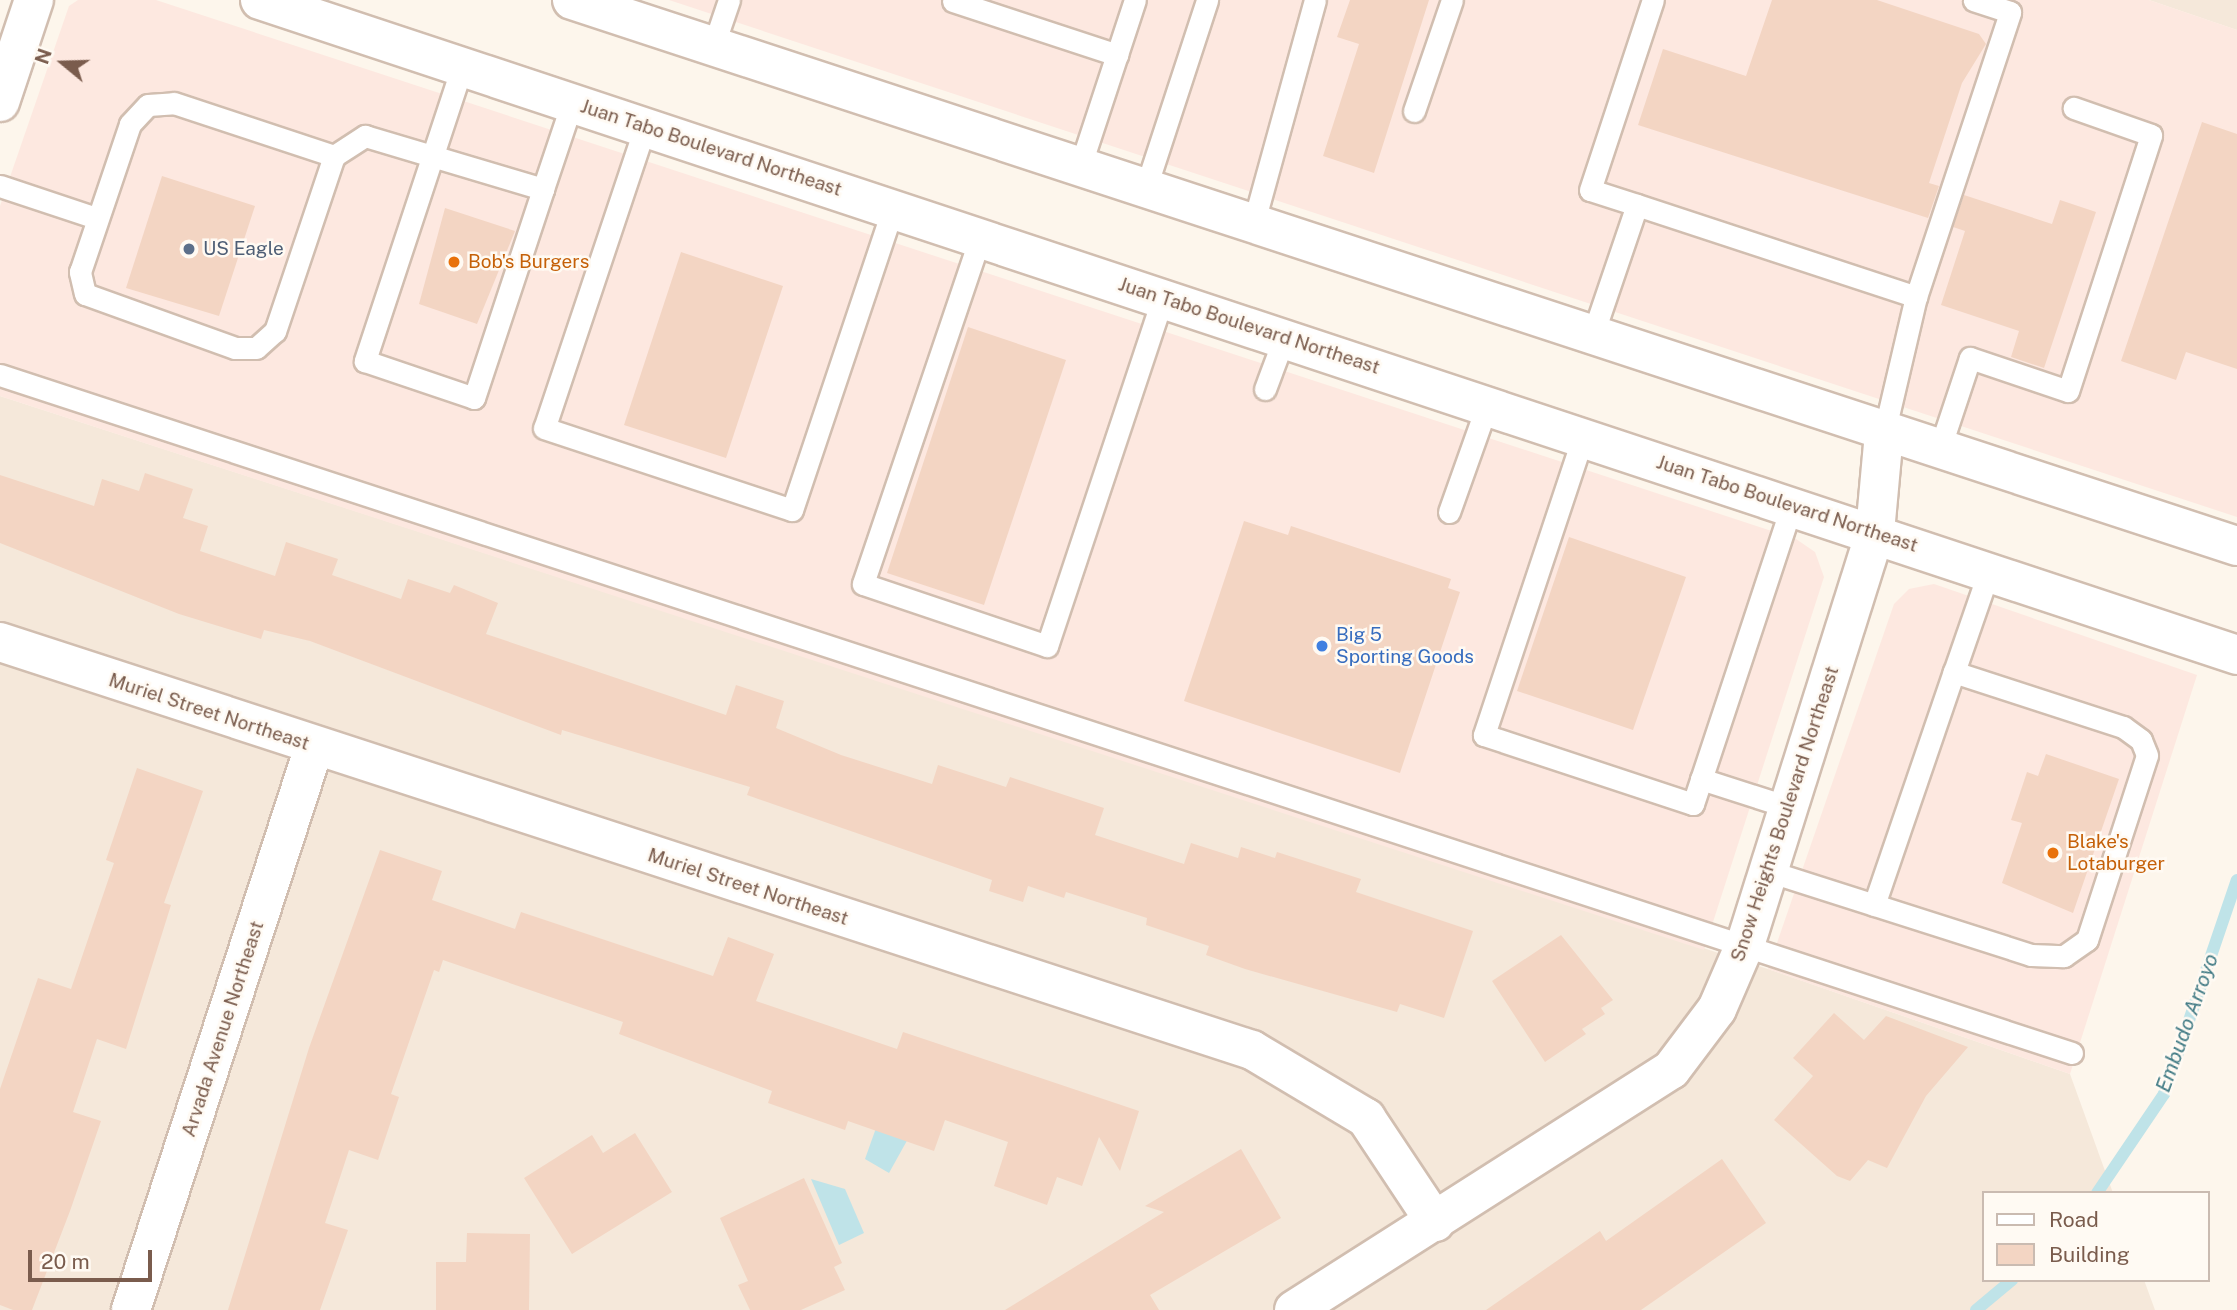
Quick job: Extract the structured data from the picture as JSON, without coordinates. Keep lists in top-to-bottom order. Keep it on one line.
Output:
{"streets":{"main road":["Juan Tabo Boulevard Northeast","Muriel Street Northeast","Snow Heights Boulevard Northeast","Arvada Avenue Northeast"]},"crossings":[["Juan Tabo Boulevard Northeast","Snow Heights Boulevard Northeast"],["Muriel Street Northeast","Snow Heights Boulevard Northeast"],["Muriel Street Northeast","Arvada Avenue Northeast"]],"water":["Embudo Arroyo"],"places":["US Eagle","Bob's Burgers","Big 5 Sporting Goods","Blake's Lotaburger"],"legend":["Road","Building"],"scale_bar":"20 m","north":"left"}
